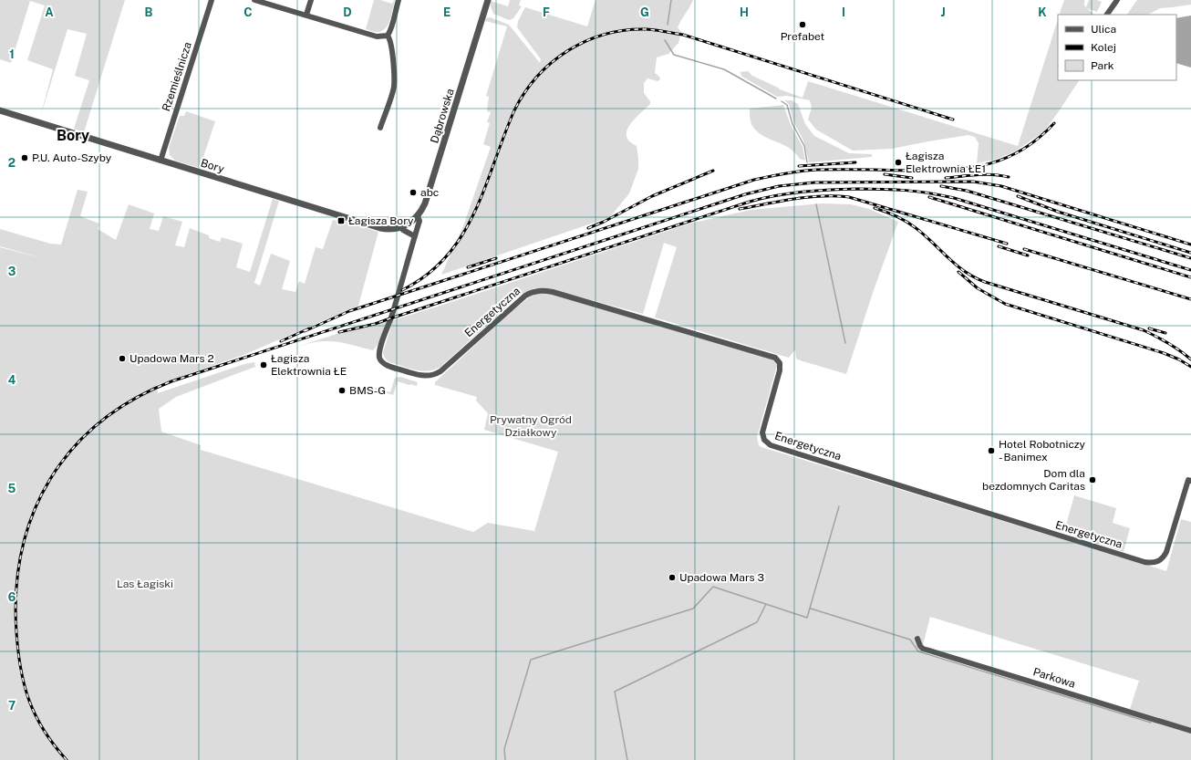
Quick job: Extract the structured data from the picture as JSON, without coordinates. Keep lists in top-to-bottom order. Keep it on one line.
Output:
{"streets":{"street":["Rzemieślnicza","Dąbrowska","Bory","Energetyczna","Parkowa"]},"crossings":[["Rzemieślnicza","Bory"],["Dąbrowska","Bory"],["Dąbrowska","Energetyczna"]],"districts":["Bory"],"parks":["Prywatny Ogród Działkowy","Las Łagiski"],"places":{"other":["Prefabet","P.U. Auto-Szyby","Łagisza Elektrownia ŁE1","abc","Upadowa Mars 2","Łagisza Elektrownia ŁE","BMS-G","Hotel Robotniczy - Banimex","Dom dla bezdomnych Caritas","Upadowa Mars 3"],"transit":["Łagisza Bory"]},"legend":["Ulica","Kolej","Park"],"grid":{"columns":["A","B","C","D","E","F","G","H","I","J","K"],"rows":["1","2","3","4","5","6","7"]}}
